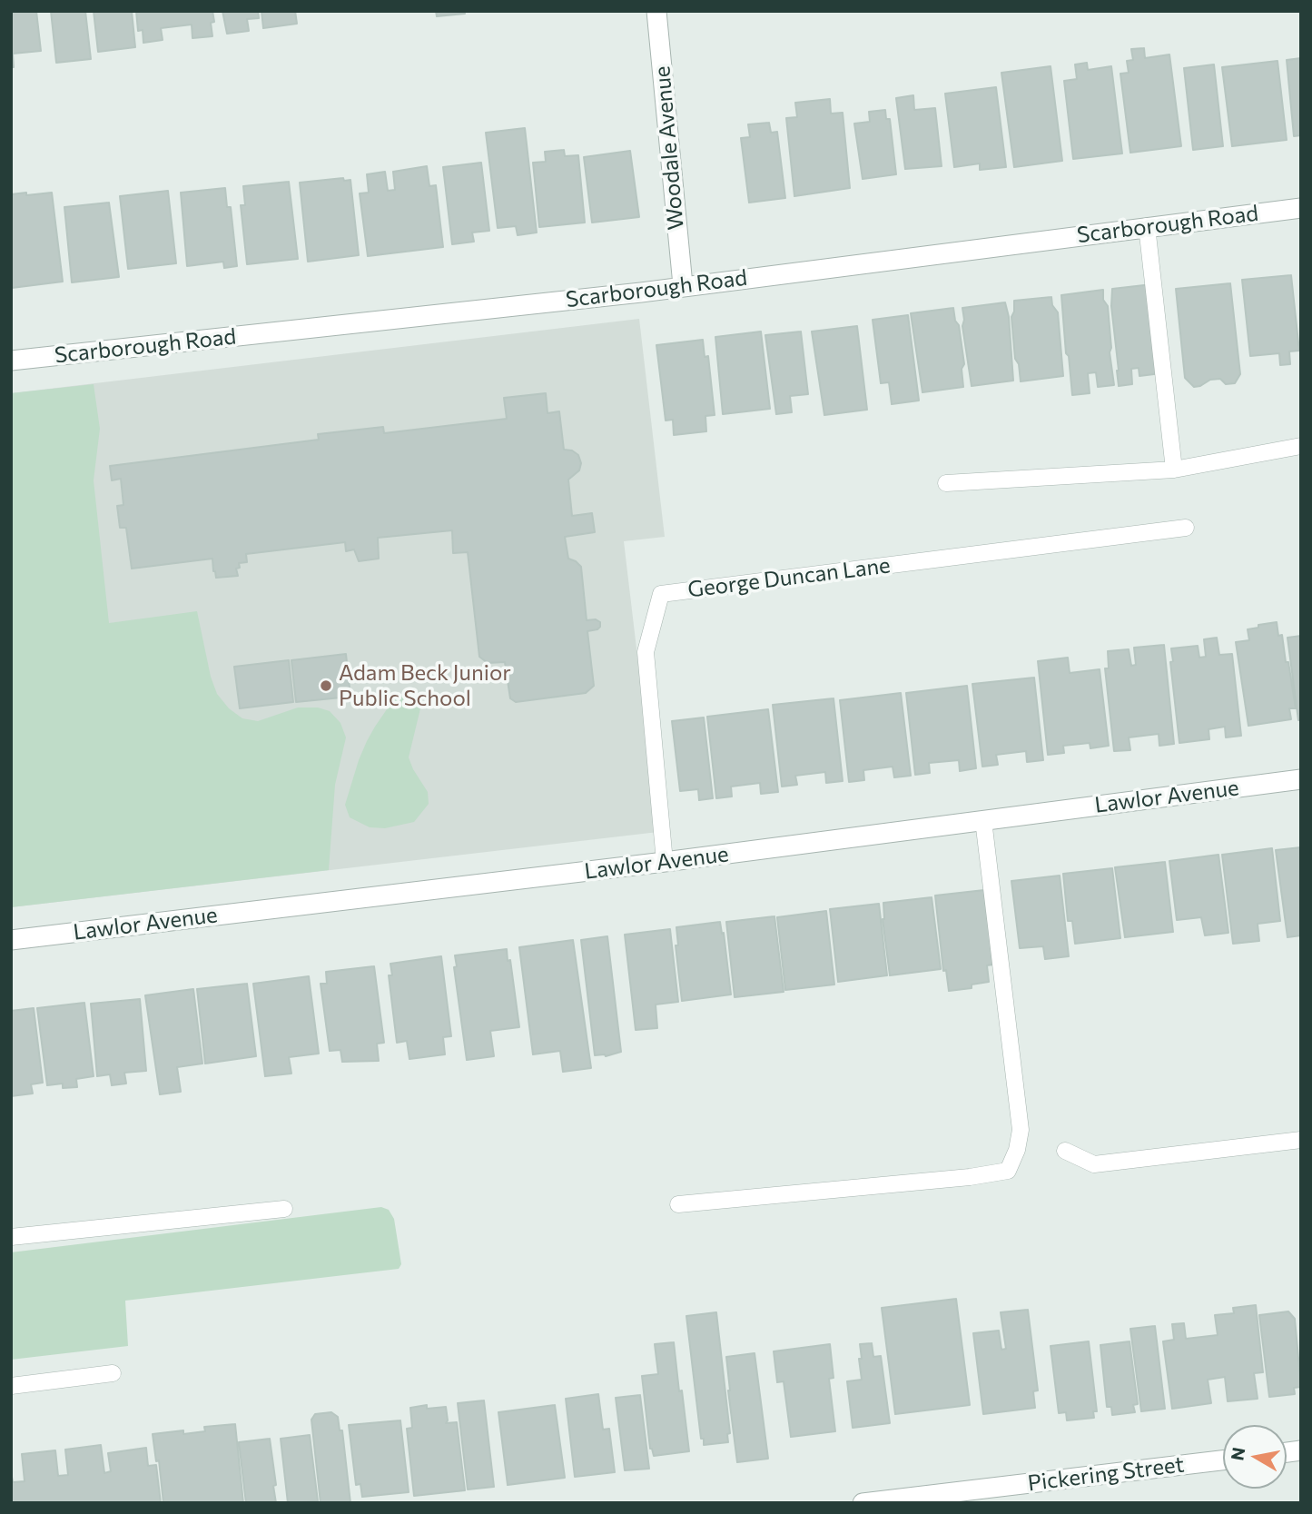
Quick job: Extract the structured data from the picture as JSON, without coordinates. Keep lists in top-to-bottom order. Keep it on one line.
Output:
{"streets":{"street":["Woodale Avenue","Scarborough Road","Lawlor Avenue","Pickering Street"],"lane":["George Duncan Lane"]},"crossings":[["Woodale Avenue","Scarborough Road"],["George Duncan Lane","Lawlor Avenue"]],"places":["Adam Beck Junior Public School"],"north":"left"}
